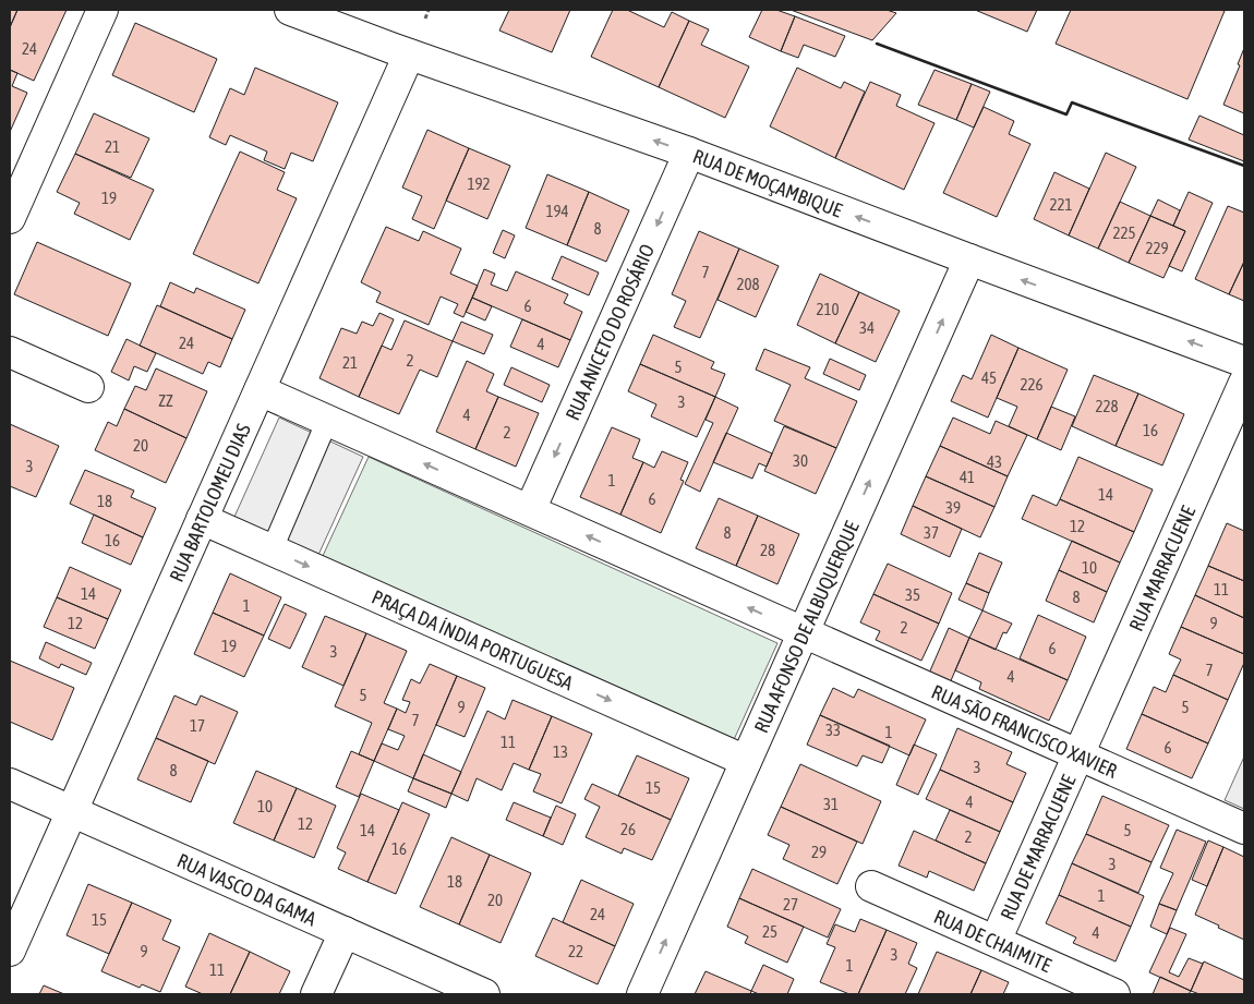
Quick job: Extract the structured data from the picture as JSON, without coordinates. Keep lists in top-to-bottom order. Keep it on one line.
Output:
{"streets":{"street":["RUA DE MOÇAMBIQUE","RUA ANICETO DO ROSÁRIO","RUA BARTOLOMEU DIAS","RUA MARRACUENE","RUA AFONSO DE ALBUQUERQUE","PRAÇA DA ÍNDIA PORTUGUESA","RUA SÃO FRANCISCO XAVIER","RUA DE MARRACUENE","RUA VASCO DA GAMA","RUA DE CHAIMITE"]},"crossings":[["RUA DE MOÇAMBIQUE","RUA ANICETO DO ROSÁRIO"],["RUA DE MOÇAMBIQUE","RUA BARTOLOMEU DIAS"],["RUA DE MOÇAMBIQUE","RUA AFONSO DE ALBUQUERQUE"],["RUA BARTOLOMEU DIAS","PRAÇA DA ÍNDIA PORTUGUESA"],["RUA BARTOLOMEU DIAS","RUA VASCO DA GAMA"],["RUA MARRACUENE","RUA SÃO FRANCISCO XAVIER"],["RUA MARRACUENE","RUA DE MARRACUENE"],["RUA AFONSO DE ALBUQUERQUE","PRAÇA DA ÍNDIA PORTUGUESA"],["RUA AFONSO DE ALBUQUERQUE","RUA SÃO FRANCISCO XAVIER"],["RUA SÃO FRANCISCO XAVIER","RUA DE MARRACUENE"],["RUA DE MARRACUENE","RUA DE CHAIMITE"]],"one_way":["RUA DE MOÇAMBIQUE","RUA ANICETO DO ROSÁRIO","RUA AFONSO DE ALBUQUERQUE"],"house_numbers":["24","21","192","19","221","194","8","225","229","7","208","6","210","34","24","4","2","21","5","45","226","ZZ","3","228","4","16","2","20","30","43","3","41","1","14","6","18","39","12","8","37","16","28","10","11","14","35","8","1","12","9","2","19","6","3","7","4","5","9","5","7","17","33","1","11","6","13","3","8","15","4","31","10","12","26","14","5","2","16","29","3","18","1","20","27","24","15","25","4","9","22","3","1","11"]}
